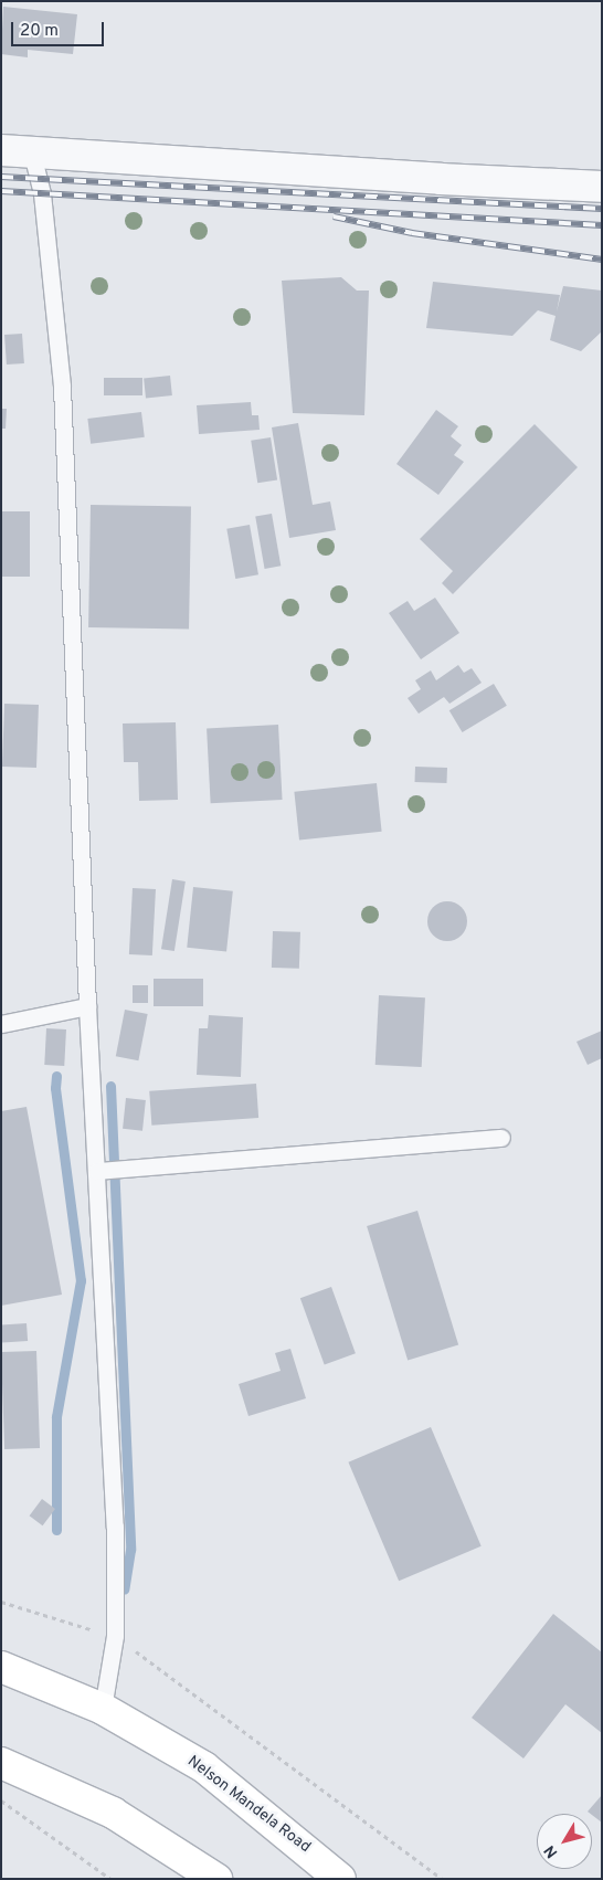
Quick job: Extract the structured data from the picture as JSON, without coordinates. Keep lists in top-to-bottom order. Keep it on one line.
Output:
{"streets":{"main road":["Nelson Mandela Road"]},"scale_bar":"20 m","north":"bottom left"}
